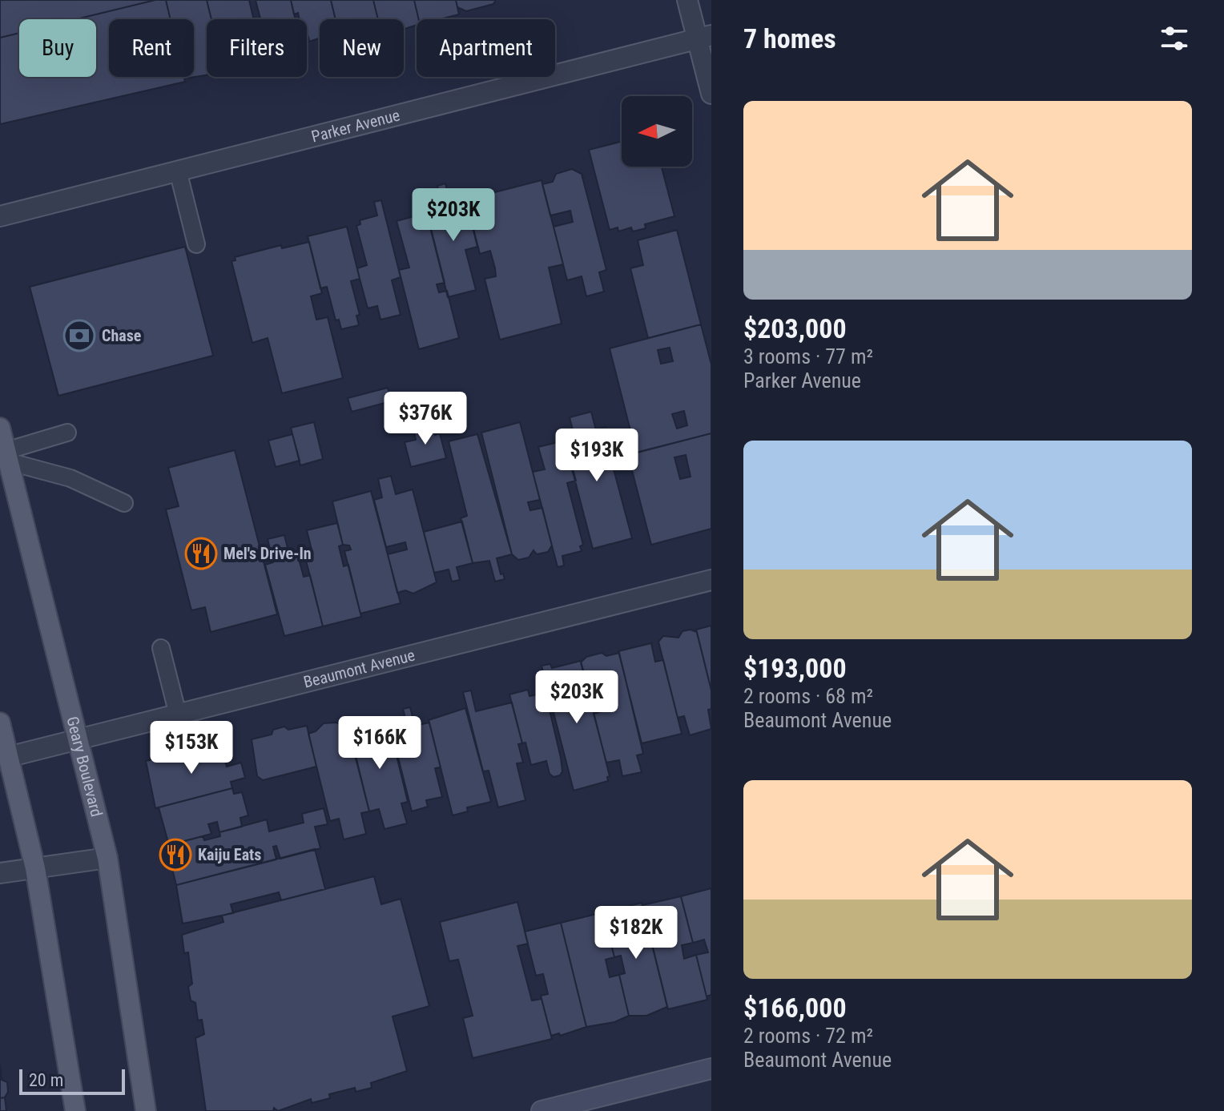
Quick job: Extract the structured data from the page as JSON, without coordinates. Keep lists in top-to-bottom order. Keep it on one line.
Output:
{"streets":{"main road":["Geary Boulevard"],"street":["Parker Avenue","Beaumont Avenue"]},"crossings":[["Beaumont Avenue","Geary Boulevard"]],"places":{"bank":["Chase"],"restaurant":["Mel's Drive-In","Kaiju Eats"]},"scale_bar":"20 m","north":"left","page":{"heading":"7 homes","chip":["Buy","Rent","Filters","New","Apartment"],"list":[{"name":"$203,000","note":"3 rooms · 77 m² · Parker Avenue"},{"name":"$193,000","note":"2 rooms · 68 m² · Beaumont Avenue"},{"name":"$166,000","note":"2 rooms · 72 m² · Beaumont Avenue"}],"price":["$203K","$376K","$193K","$203K","$166K","$153K","$182K"],"scale":"20 m"}}
